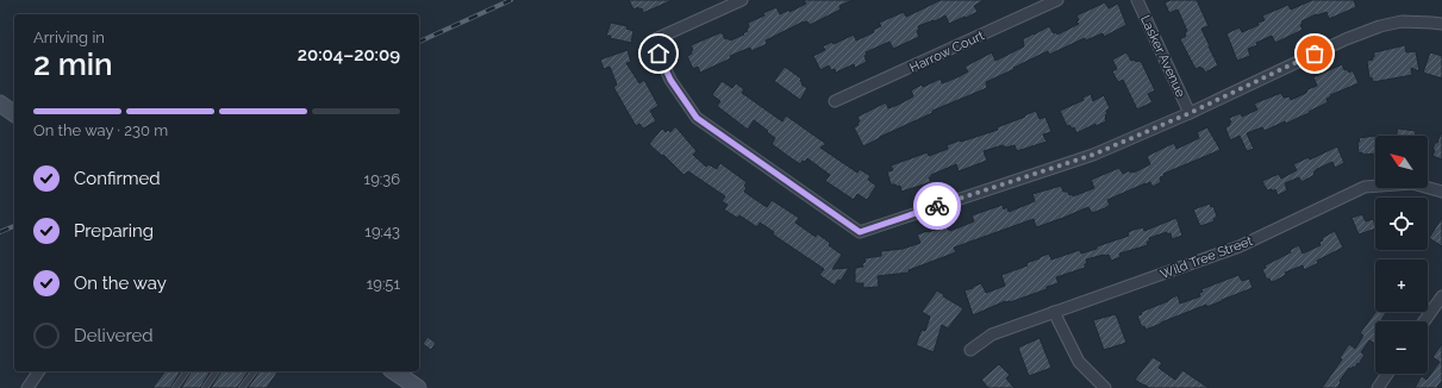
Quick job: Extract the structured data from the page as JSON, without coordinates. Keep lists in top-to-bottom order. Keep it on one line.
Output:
{"streets":{"street":["Harrow Court","Lasker Avenue","Wild Tree Street"]},"north":"top left","page":{"heading":["2 min","Arriving in","20:04–20:09"],"bar":"On the way · 230 m","map_buttons":["+","−"],"list":[["Confirmed","19:36"],["Preparing","19:43"],["On the way","19:51"],"Delivered"]}}
